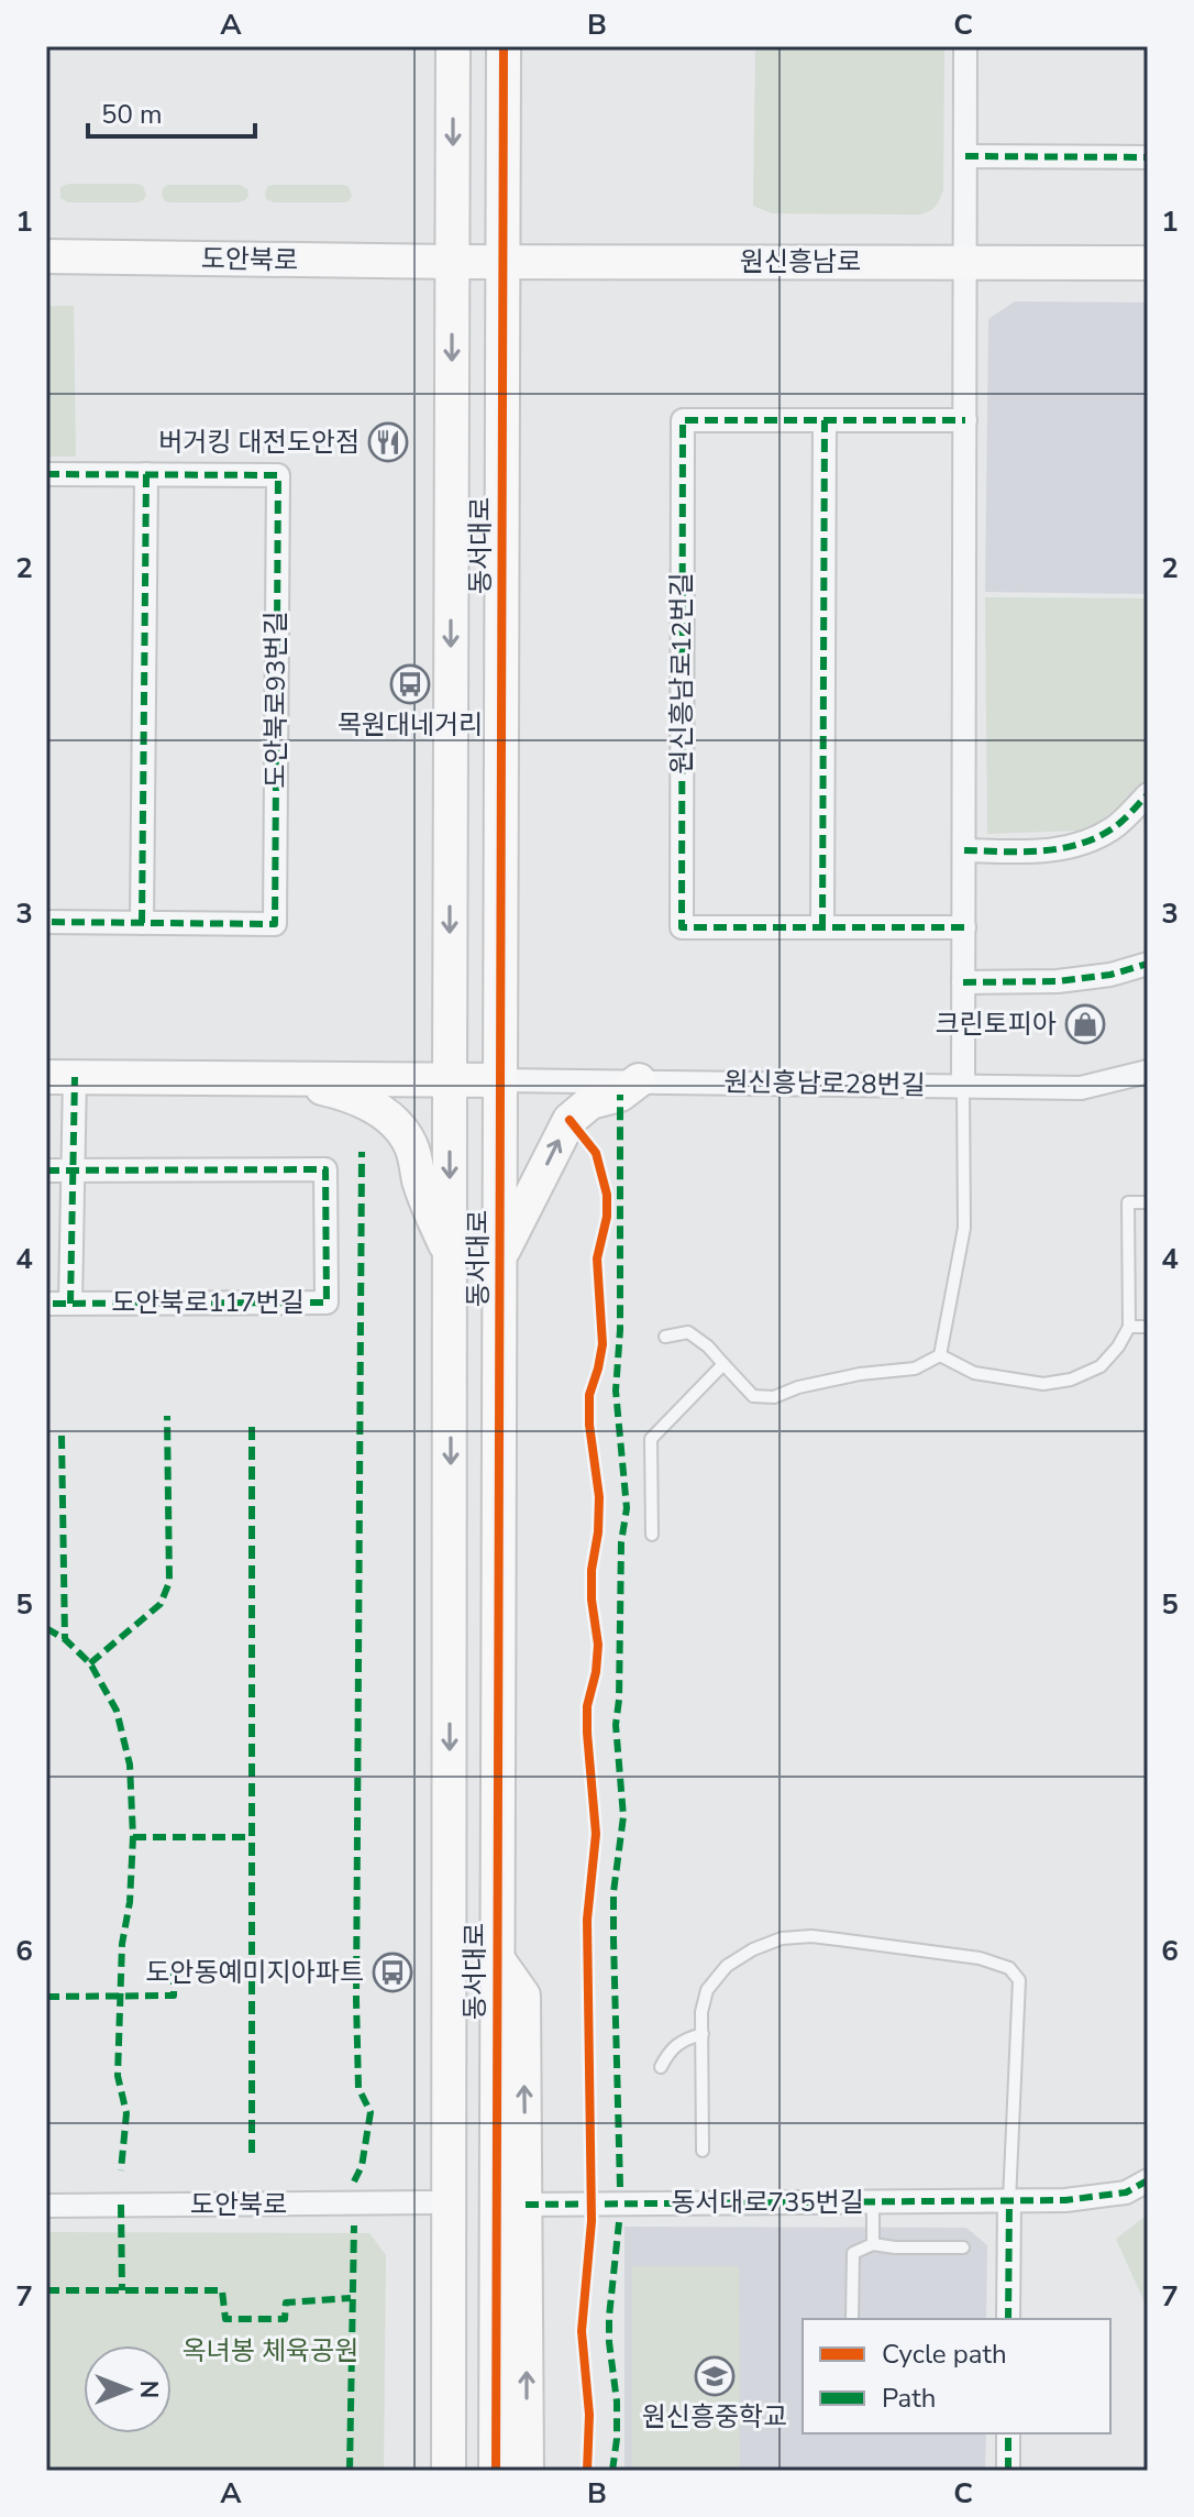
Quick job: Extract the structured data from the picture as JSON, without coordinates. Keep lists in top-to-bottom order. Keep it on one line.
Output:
{"streets":{"street":["도안북로","원신흥남로","동서대로","원신흥남로12번길","도안북로93번길","원신흥남로28번길","도안북로117번길","동서대로735번길"]},"crossings":[["도안북로","원신흥남로"],["도안북로","동서대로"],["원신흥남로","동서대로"],["동서대로","원신흥남로28번길"]],"parks":["옥녀봉 체육공원"],"places":{"restaurant":["버거킹 대전도안점"],"bus stop":["목원대네거리","도안동예미지아파트"],"shop":["크린토피아"],"school or university":["원신흥중학교"]},"legend":["Cycle path","Path"],"scale_bar":"50 m","north":"right","grid":{"columns":["A","B","C"],"rows":["1","2","3","4","5","6","7"]}}
